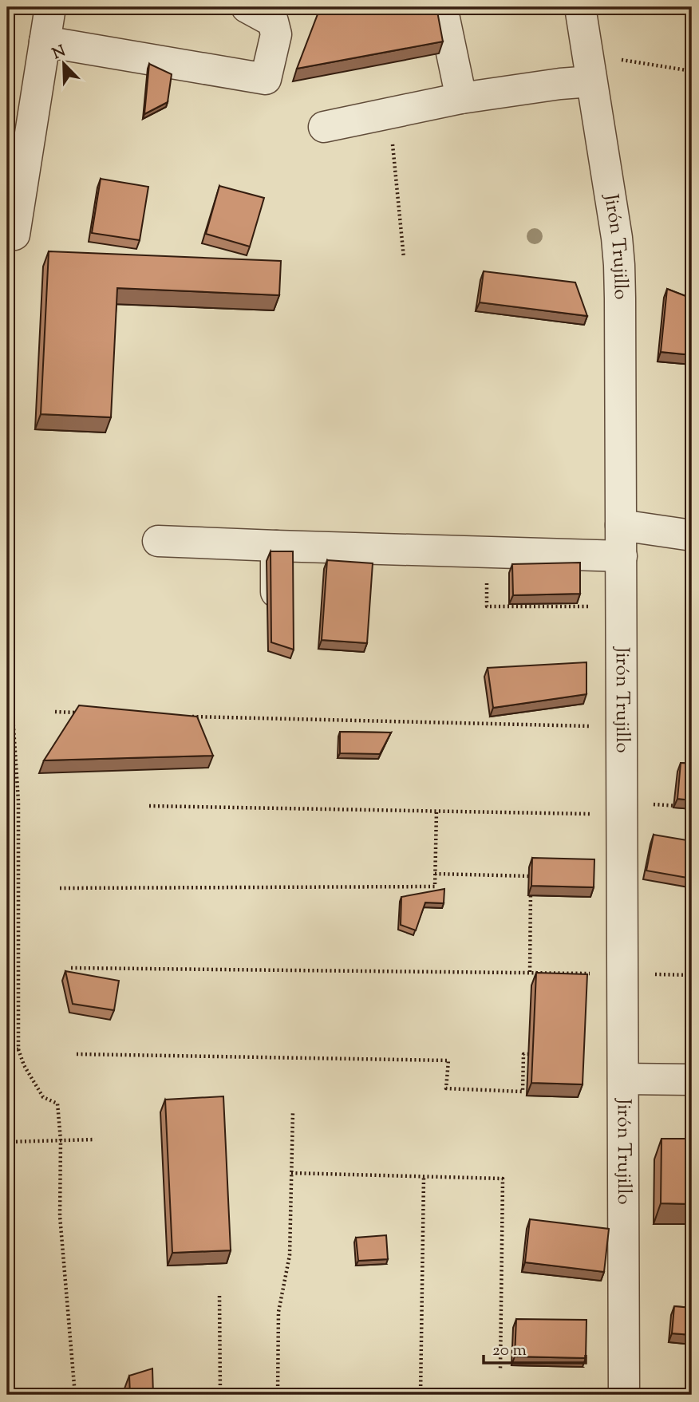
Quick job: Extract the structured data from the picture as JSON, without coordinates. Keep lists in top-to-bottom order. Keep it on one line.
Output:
{"streets":{"street":["Jirón Trujillo"]},"scale_bar":"20 m","north":"top left"}
